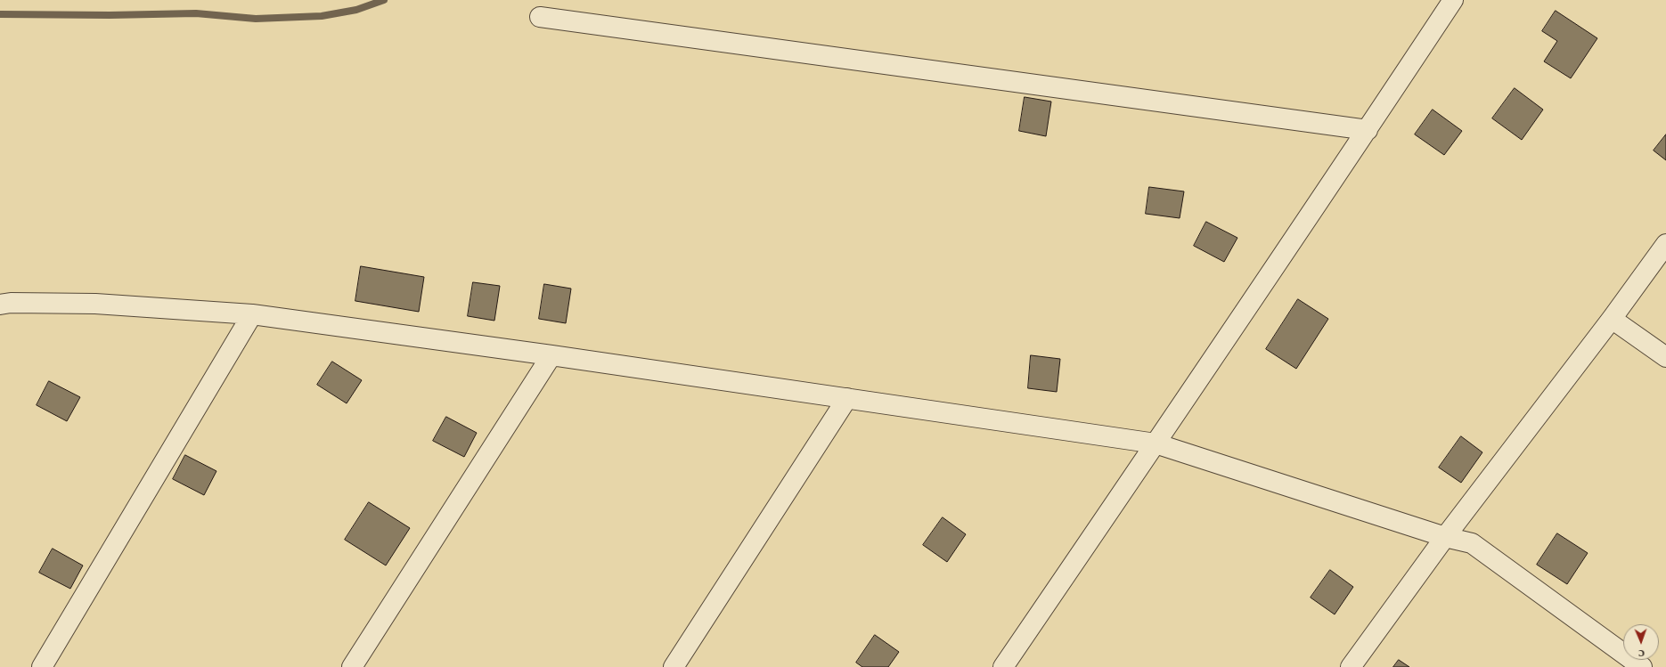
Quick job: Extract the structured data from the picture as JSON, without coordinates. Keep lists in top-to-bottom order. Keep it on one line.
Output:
{"north":"bottom"}
